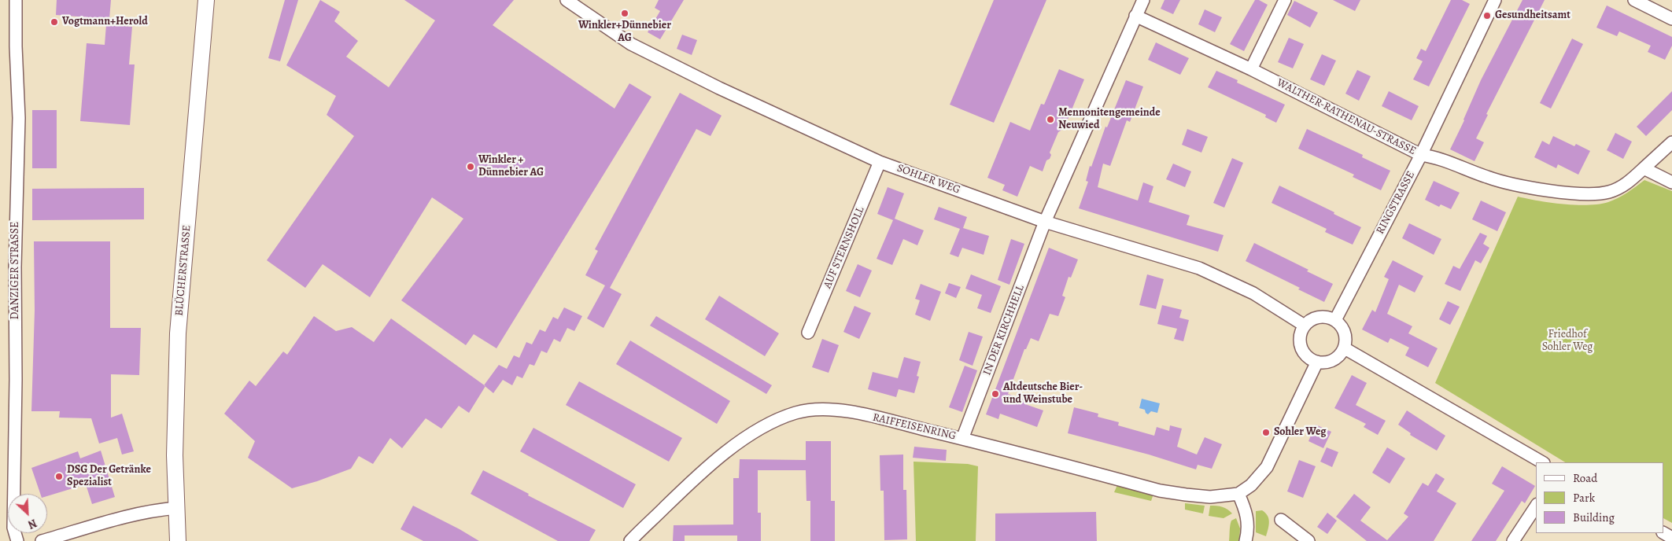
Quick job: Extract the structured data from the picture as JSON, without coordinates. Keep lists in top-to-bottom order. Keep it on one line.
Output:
{"streets":{"street":["WALTHER-RATHENAU-STRASSE","SOHLER WEG","RINGSTRASSE","AUF STERNSHOLL","DANZIGER STRASSE","BLÜCHERSTRASSE","IN DER KIRCHHELL","RAIFFEISENRING"]},"crossings":[["WALTHER-RATHENAU-STRASSE","RINGSTRASSE"],["WALTHER-RATHENAU-STRASSE","IN DER KIRCHHELL"],["SOHLER WEG","RINGSTRASSE"],["SOHLER WEG","AUF STERNSHOLL"],["SOHLER WEG","IN DER KIRCHHELL"],["SOHLER WEG","RAIFFEISENRING"],["RINGSTRASSE","RAIFFEISENRING"],["IN DER KIRCHHELL","RAIFFEISENRING"]],"parks":["Friedhof Sohler Weg"],"places":["Winkler+Dünnebier AG","Gesundheitsamt","Vogtmann+Herold","Mennonitengemeinde Neuwied","Winkler + Dünnebier AG","Altdeutsche Bier- und Weinstube","Sohler Weg","DSG Der Getränke Spezialist"],"legend":["Road","Park","Building"],"north":"bottom right"}
